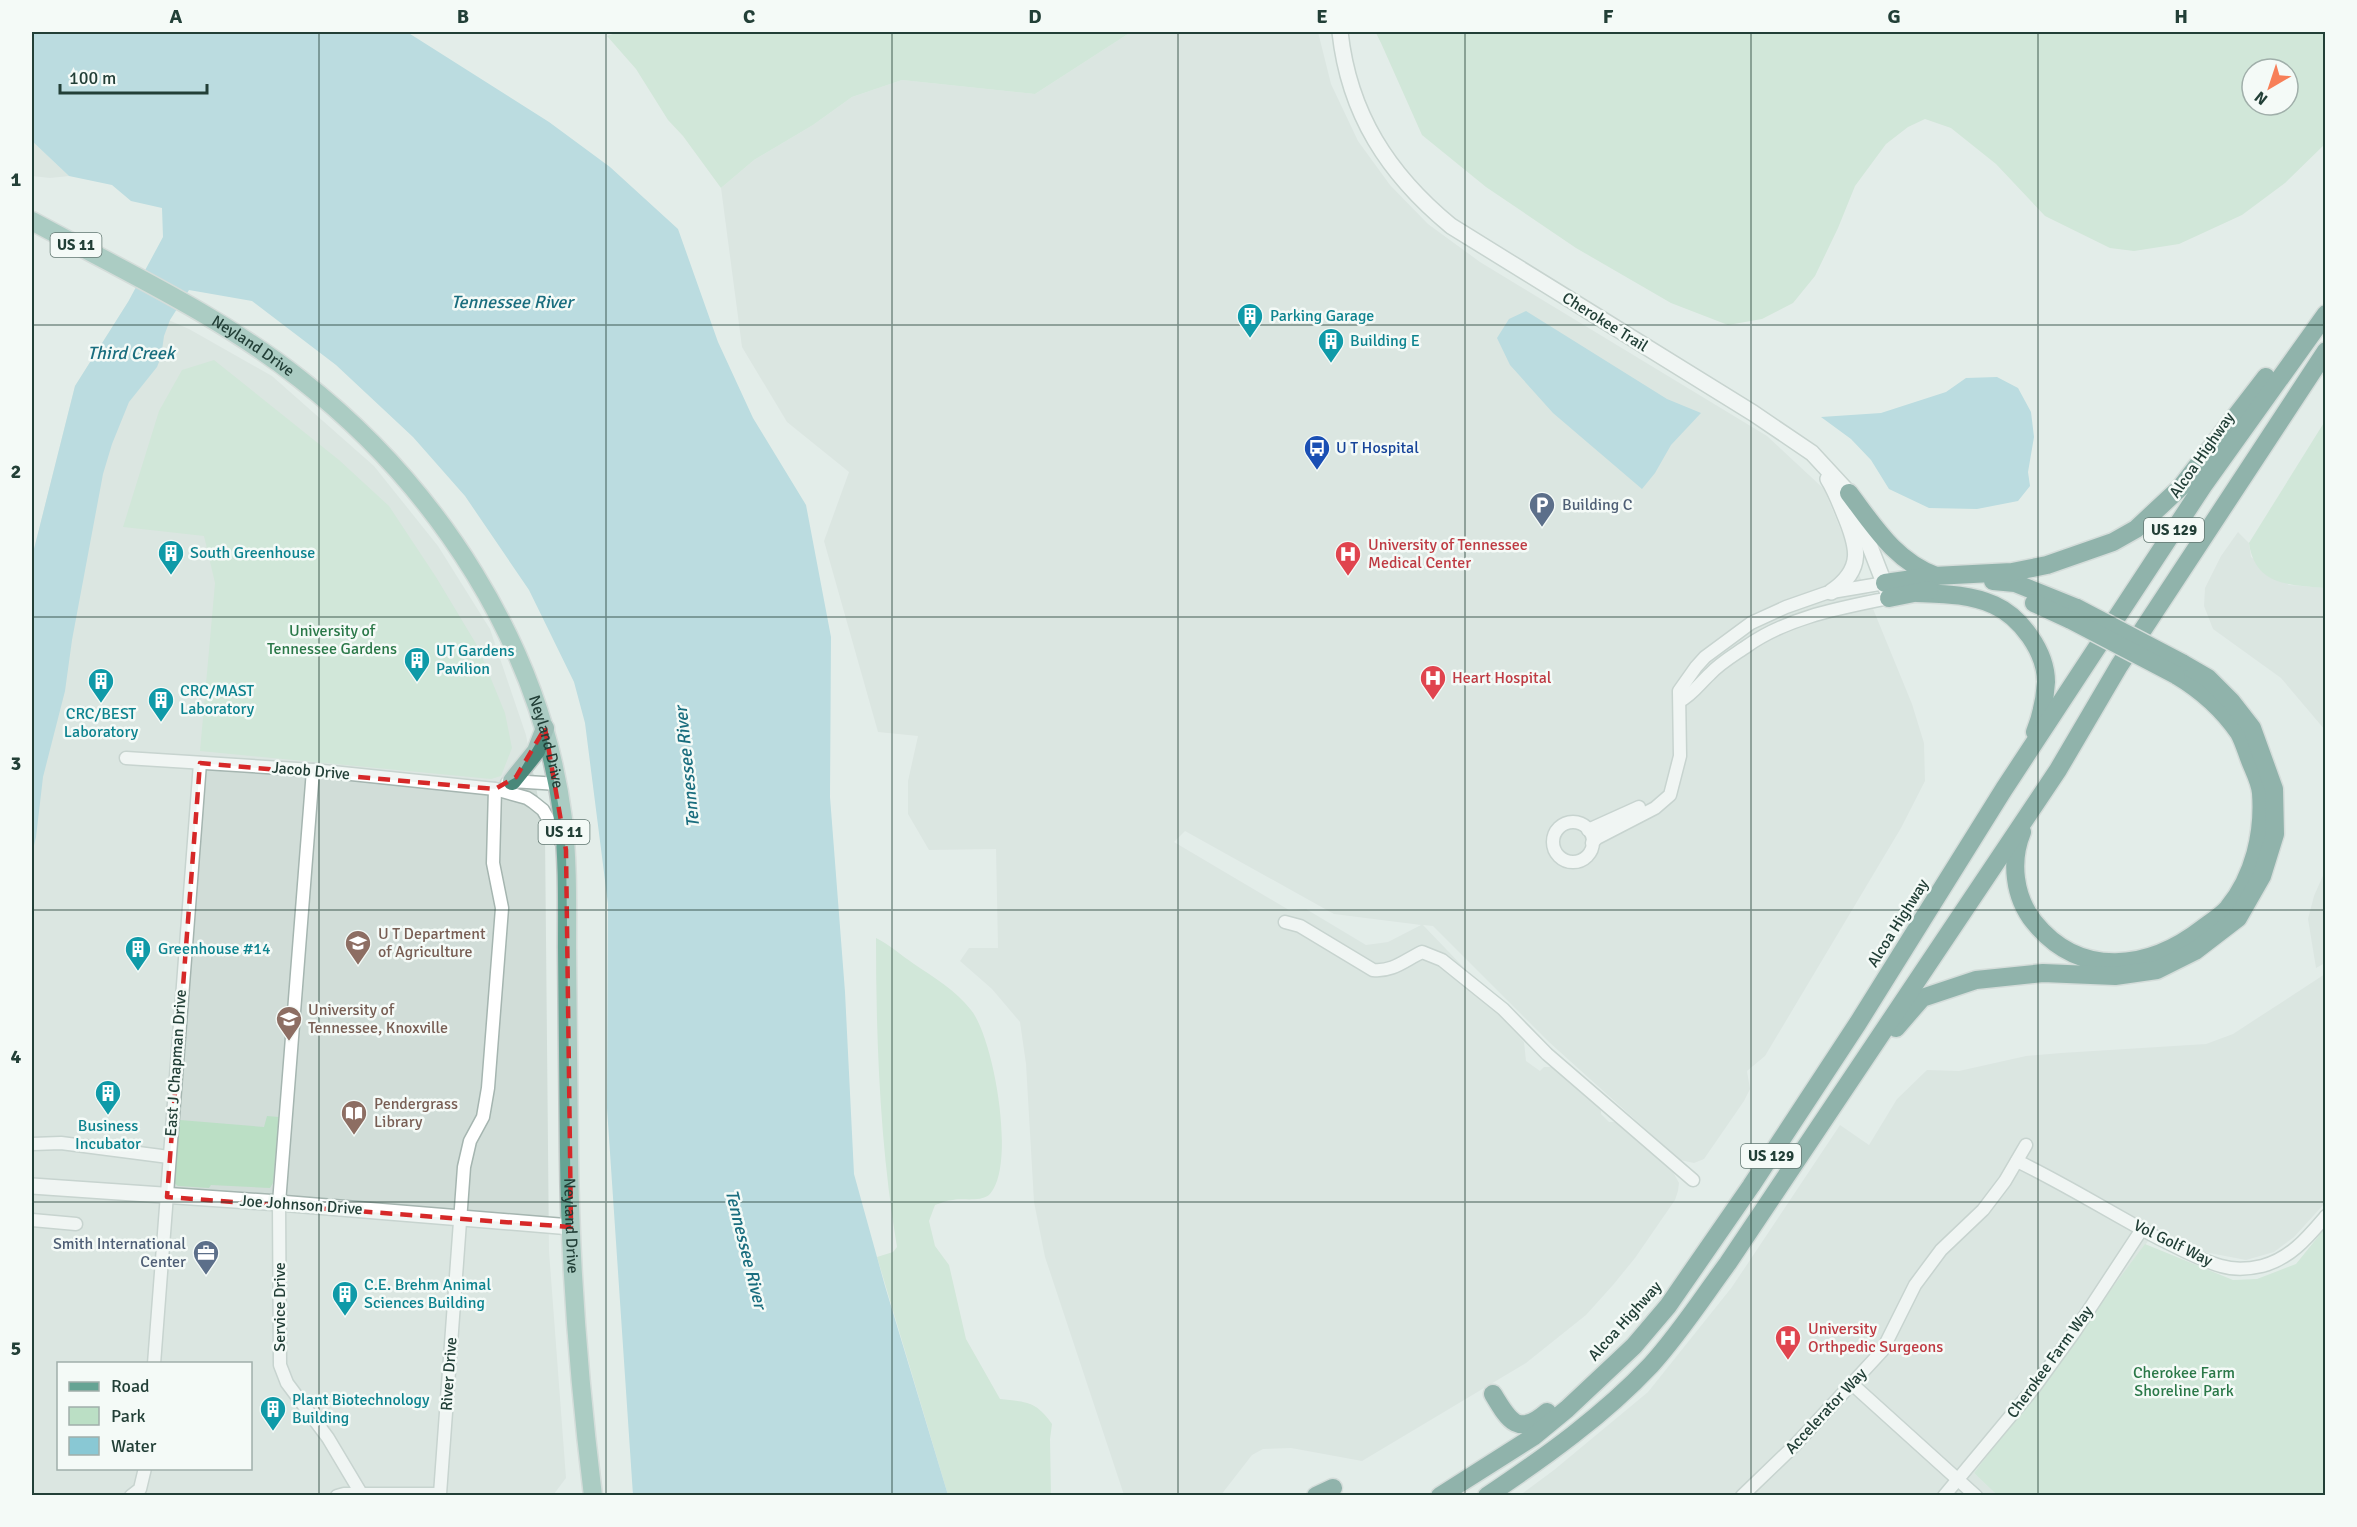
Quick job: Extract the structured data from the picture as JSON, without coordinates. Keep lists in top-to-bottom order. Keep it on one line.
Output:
{"streets":{"highway":["Alcoa Highway","US 129"],"main road":["US 11","Neyland Drive"],"street":["Cherokee Trail","Jacob Drive","East J Chapman Drive","Joe Johnson Drive","Vol Golf Way","Service Drive","Cherokee Farm Way","River Drive","Accelerator Way"]},"crossings":[["Neyland Drive","Jacob Drive"],["Neyland Drive","Joe Johnson Drive"],["Jacob Drive","East J Chapman Drive"],["Jacob Drive","Service Drive"],["Jacob Drive","River Drive"],["East J Chapman Drive","Joe Johnson Drive"],["Joe Johnson Drive","Service Drive"],["Joe Johnson Drive","River Drive"],["Vol Golf Way","Cherokee Farm Way"],["Vol Golf Way","Accelerator Way"],["Service Drive","River Drive"]],"water":["Tennessee River","Third Creek"],"parks":["University of Tennessee Gardens","Cherokee Farm Shoreline Park"],"places":{"building":["Parking Garage","Building E","South Greenhouse","UT Gardens Pavilion","CRC/BEST Laboratory","CRC/MAST Laboratory","Greenhouse #14","Business Incubator","C.E. Brehm Animal Sciences Building","Plant Biotechnology Building"],"bus stop":["U T Hospital"],"parking":["Building C"],"hospital":["University of Tennessee Medical Center","Heart Hospital","University Orthpedic Surgeons"],"school or university":["U T Department of Agriculture","University of Tennessee, Knoxville"],"library":["Pendergrass Library"],"office":["Smith International Center"]},"legend":["Road","Park","Water"],"scale_bar":"100 m","north":"bottom left","grid":{"columns":["A","B","C","D","E","F","G","H"],"rows":["1","2","3","4","5"]}}
